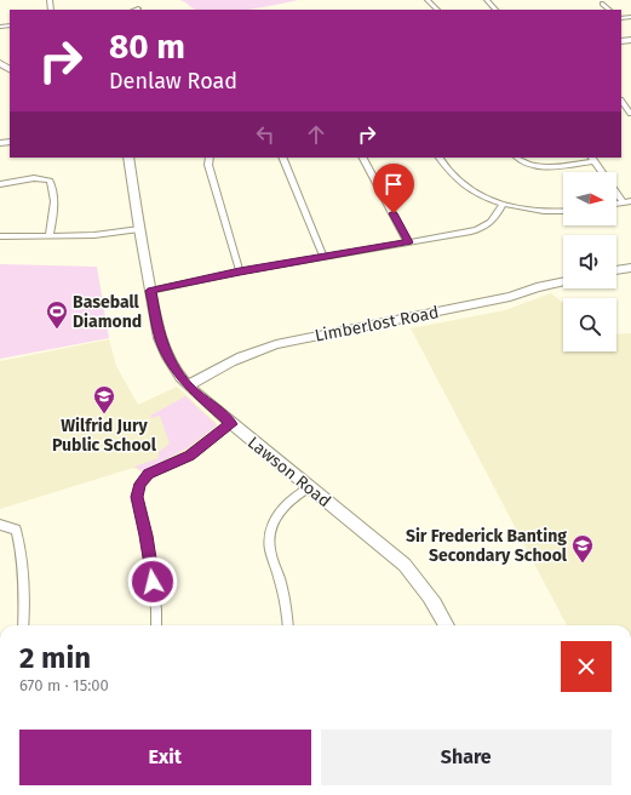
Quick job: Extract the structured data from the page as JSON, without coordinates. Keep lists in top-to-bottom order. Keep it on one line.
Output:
{"streets":{"street":["Limberlost Road","Lawson Road"]},"crossings":[["Limberlost Road","Lawson Road"]],"places":{"sports":["Baseball Diamond"],"school or university":["Wilfrid Jury Public School","Sir Frederick Banting Secondary School"]},"north":"right","page":{"turn":["80 m","Denlaw Road"],"heading":["2 min","670 m · 15:00"],"buttons":["Exit","Share"]}}
